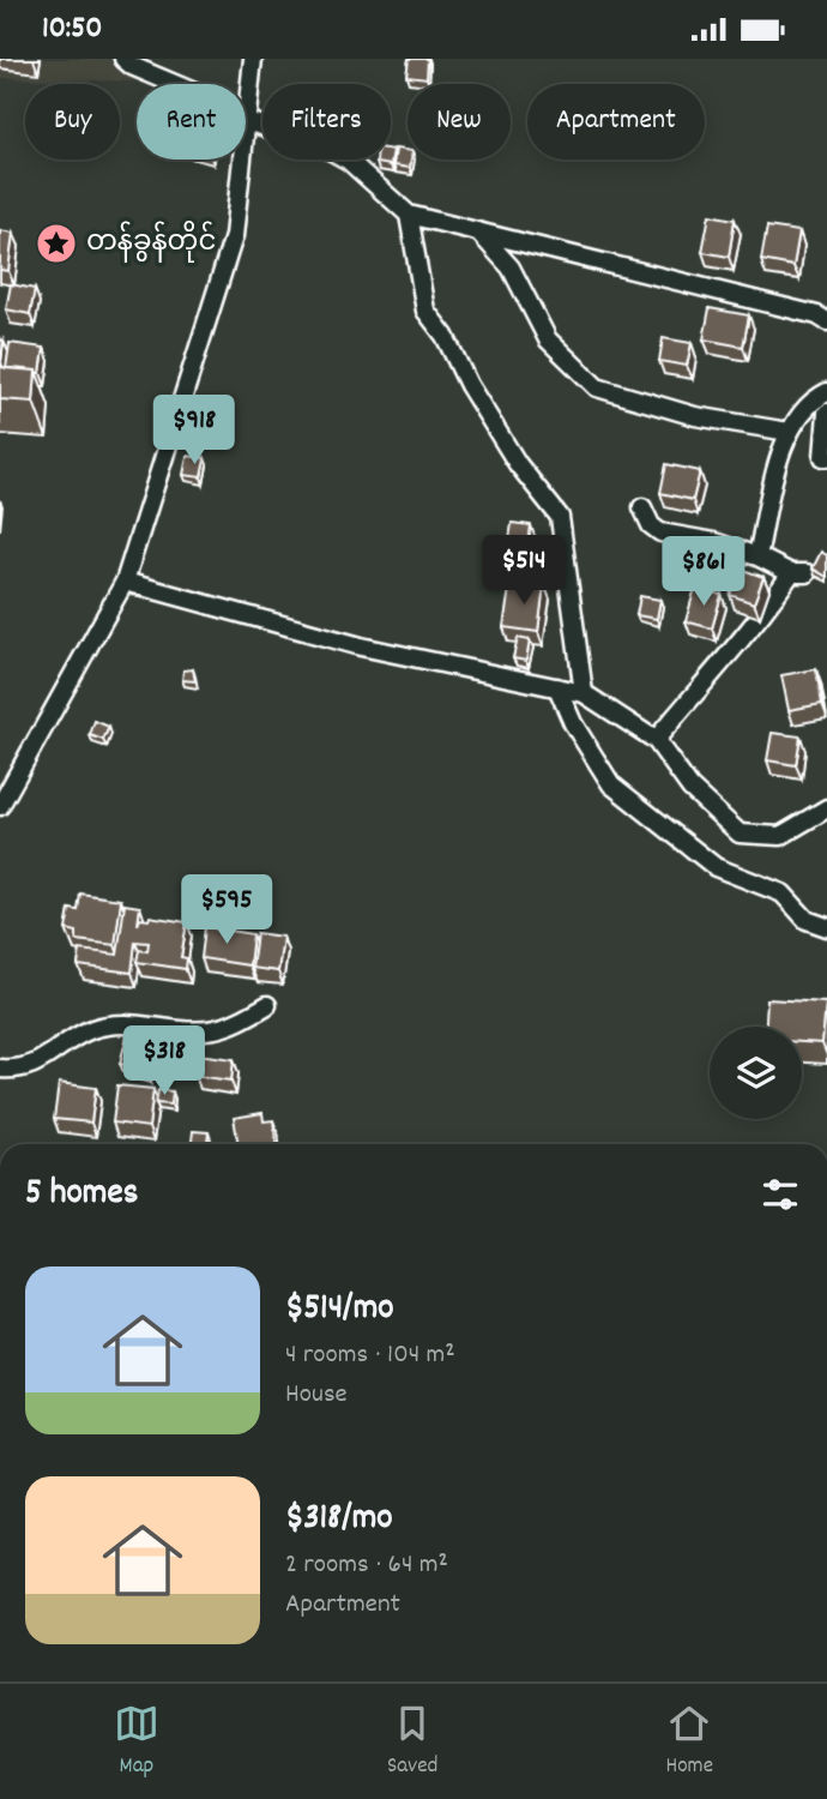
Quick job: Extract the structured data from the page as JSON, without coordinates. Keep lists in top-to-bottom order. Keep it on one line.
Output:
{"places":{"place":["တန်ခွန်တိုင်"]},"page":{"status":"10:50","chip":["Buy","Rent","Filters","New","Apartment"],"price":["$918","$514","$861","$595","$318"],"heading":"5 homes","list":[{"name":"$514/mo","note":"4 rooms · 104 m² · House"},{"name":"$318/mo","note":"2 rooms · 64 m² · Apartment"}],"tabs":["Map","Saved","Home"]}}
